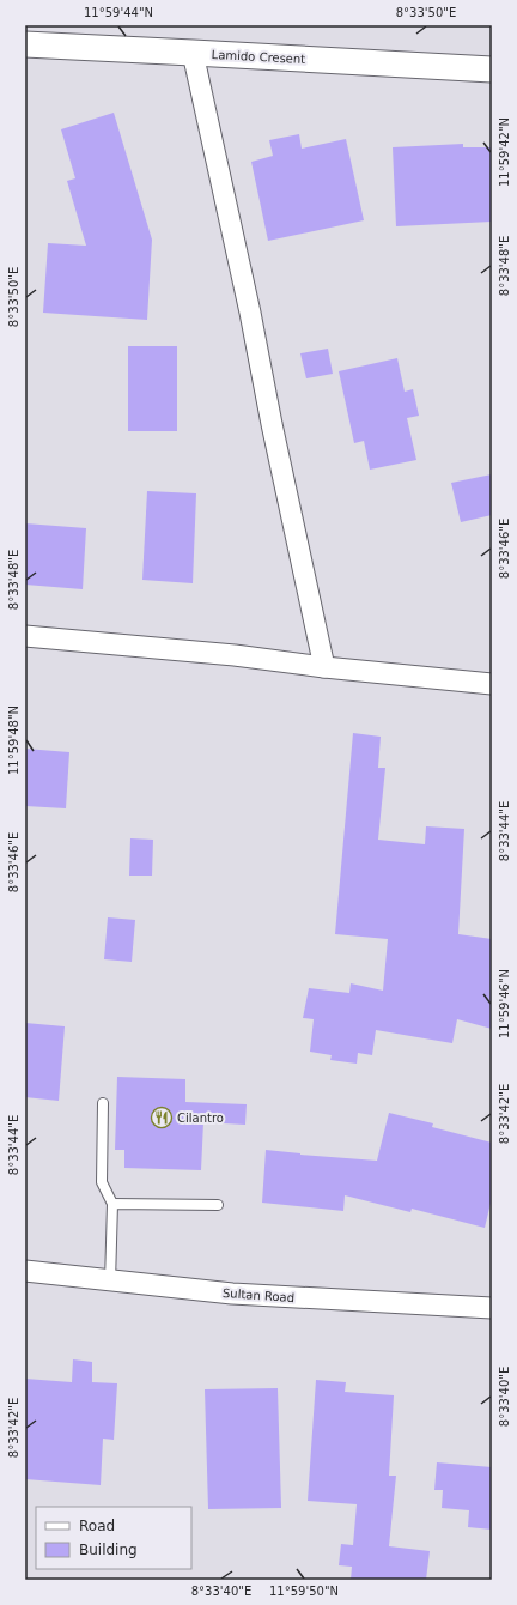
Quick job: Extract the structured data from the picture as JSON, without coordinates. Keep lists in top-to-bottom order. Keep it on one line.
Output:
{"streets":{"street":["Lamido Cresent","Sultan Road"]},"places":{"restaurant":["Cilantro"]},"legend":["Road","Building"],"coordinates":["11°59'44\"N","8°33'50\"E","11°59'42\"N","8°33'48\"E","8°33'46\"E","11°59'48\"N","8°33'44\"E","11°59'46\"N","8°33'42\"E","8°33'40\"E","11°59'50\"N"]}
